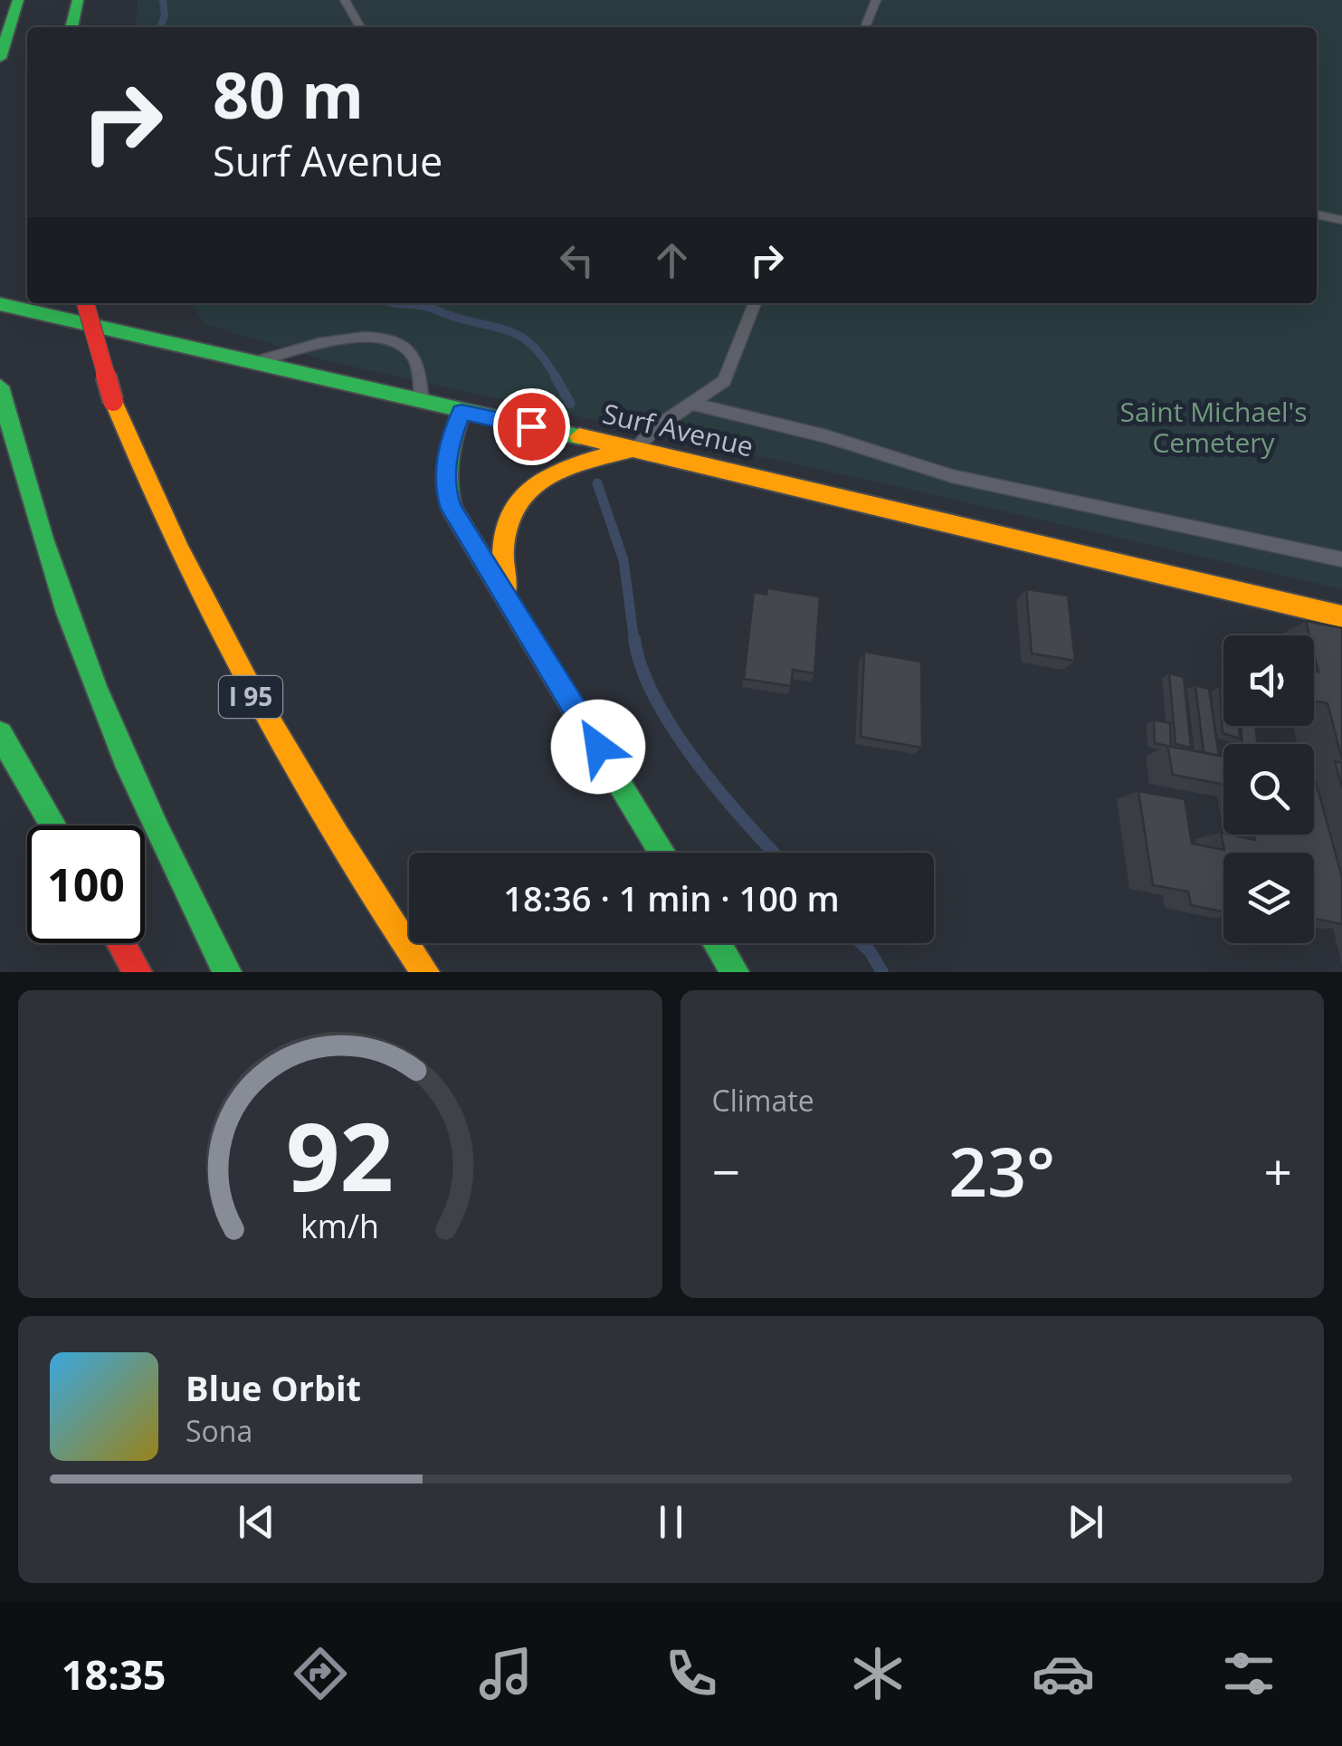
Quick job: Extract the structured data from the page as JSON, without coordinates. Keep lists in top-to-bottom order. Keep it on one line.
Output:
{"streets":{"main road":["Surf Avenue","I 95"]},"parks":["Saint Michael's Cemetery"],"page":{"turn":["80 m","Surf Avenue"],"limit":"100","trip":"18:36 · 1 min · 100 m","tile":"Climate","heat":["−","23°","+"],"song":["Blue Orbit","Sona"],"tabs":"18:35","gauge":["92","km/h"]}}
